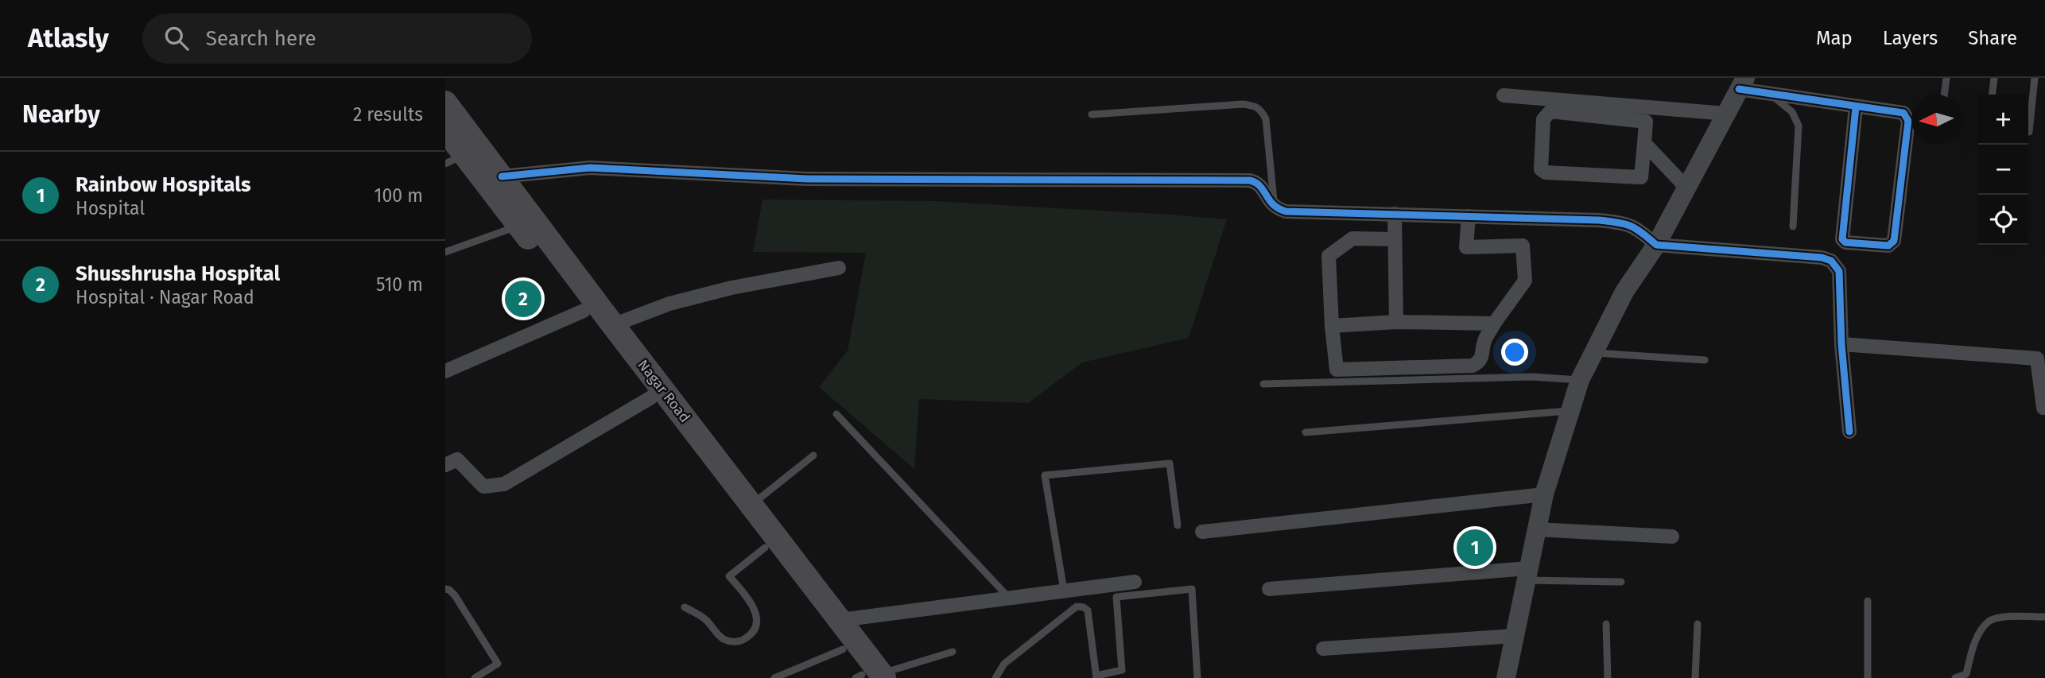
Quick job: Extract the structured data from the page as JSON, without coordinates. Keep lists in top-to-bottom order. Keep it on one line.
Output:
{"streets":{"highway":["Nagar Road"]},"north":"left","page":{"header":"Atlasly","search":"Search here","nav":["Map","Layers","Share"],"heading":["Nearby","2 results"],"map_buttons":["+","−"],"list":[{"mark":"1","name":"Rainbow Hospitals","note":"Hospital","value":"100 m"},{"mark":"2","name":"Shusshrusha Hospital","note":"Hospital · Nagar Road","value":"510 m"}],"pins":["2","1"]}}
